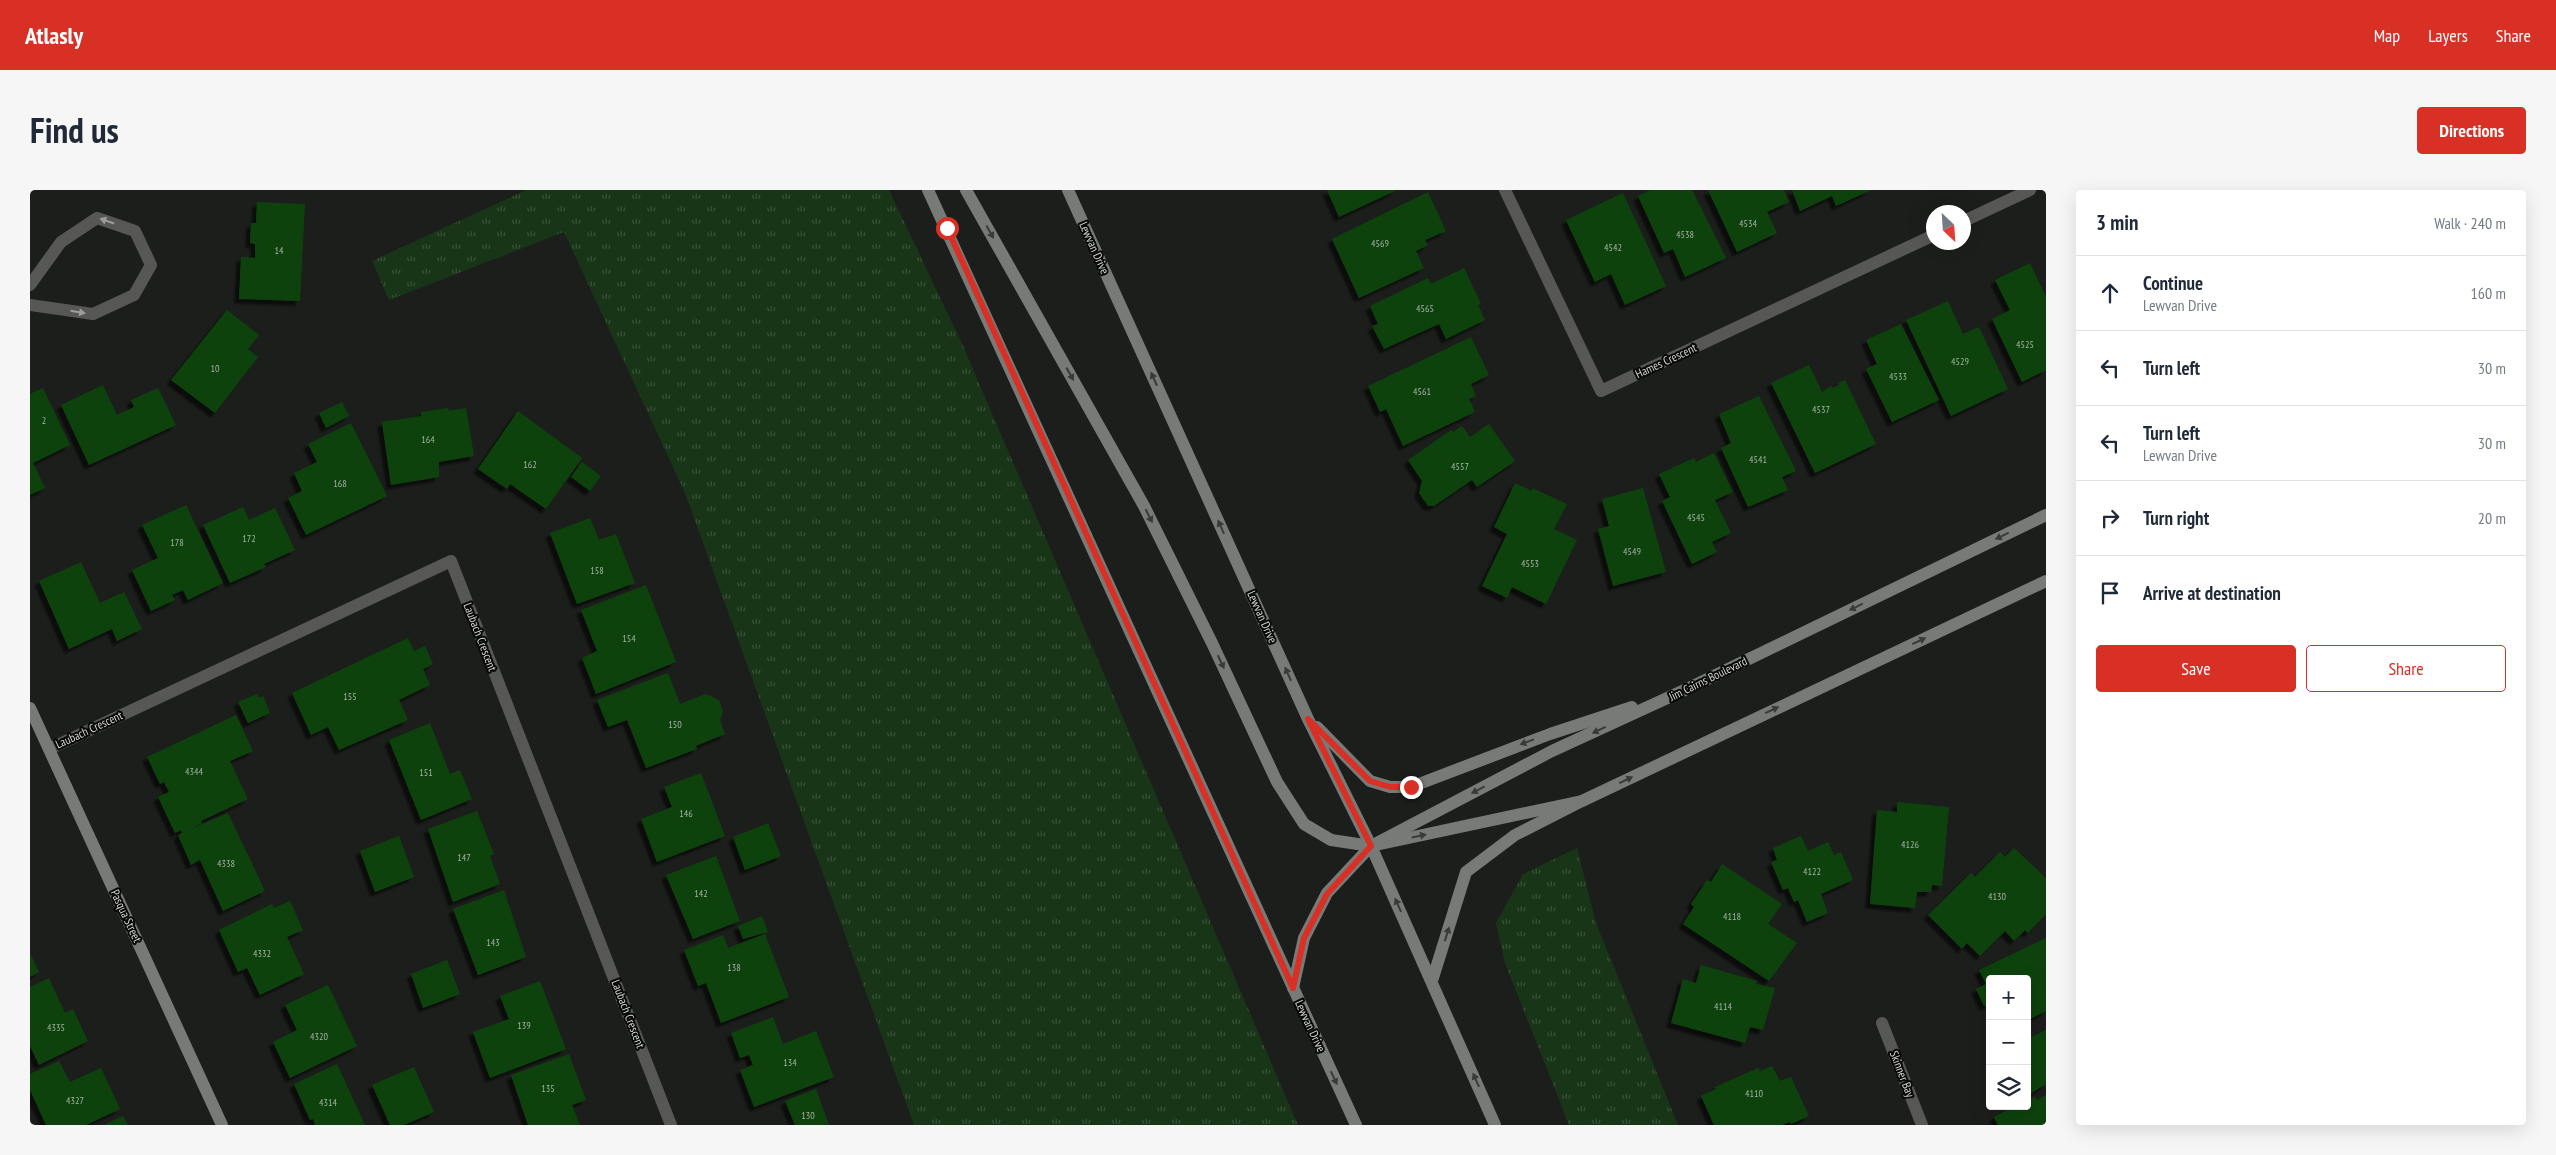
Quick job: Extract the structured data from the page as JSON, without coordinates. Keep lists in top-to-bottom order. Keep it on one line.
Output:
{"streets":{"main road":["Lewvan Drive","Jim Cairns Boulevard","Pasqua Street"],"street":["Hames Crescent","Laubach Crescent","Skinner Bay"]},"crossings":[["Lewvan Drive","Jim Cairns Boulevard"],["Laubach Crescent","Pasqua Street"]],"house_numbers":["4534","4538","4569","4542","14","4565","4525","4529","10","4533","4561","4537","2","164","4541","162","4557","168","4545","172","178","4549","4553","158","154","155","150","4344","151","146","4126","147","4338","4122","142","4130","4118","143","4332","138","4114","139","4335","4320","134","135","4110","4327","4314","130"],"north":"bottom right","page":{"header":"Atlasly","nav":["Map","Layers","Share"],"title":"Find us","buttons":["Directions",["Save","Share"]],"heading":["3 min","Walk · 240 m"],"list":[["Continue","Lewvan Drive","160 m"],["Turn left","30 m"],["Turn left","Lewvan Drive","30 m"],["Turn right","20 m"],"Arrive at destination"],"map_buttons":["+","−"]}}
